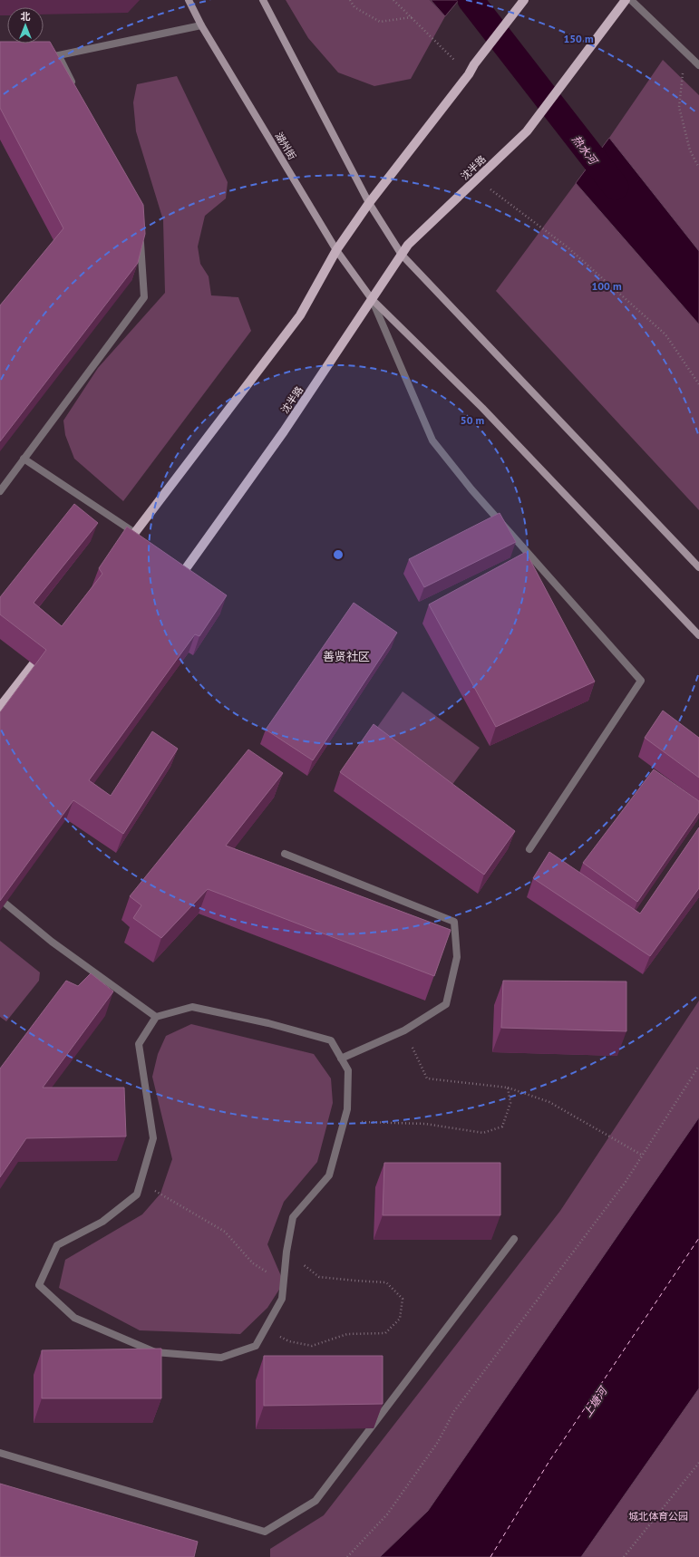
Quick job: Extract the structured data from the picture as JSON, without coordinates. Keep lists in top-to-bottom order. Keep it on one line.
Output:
{"streets":{"main road":["湖州街","沈半路"]},"crossings":[["湖州街","沈半路"]],"districts":["善贤社区"],"water":["热水河","上塘河"],"parks":["城北体育公园"],"north":"top","rings":["150 m","100 m","50 m"]}
